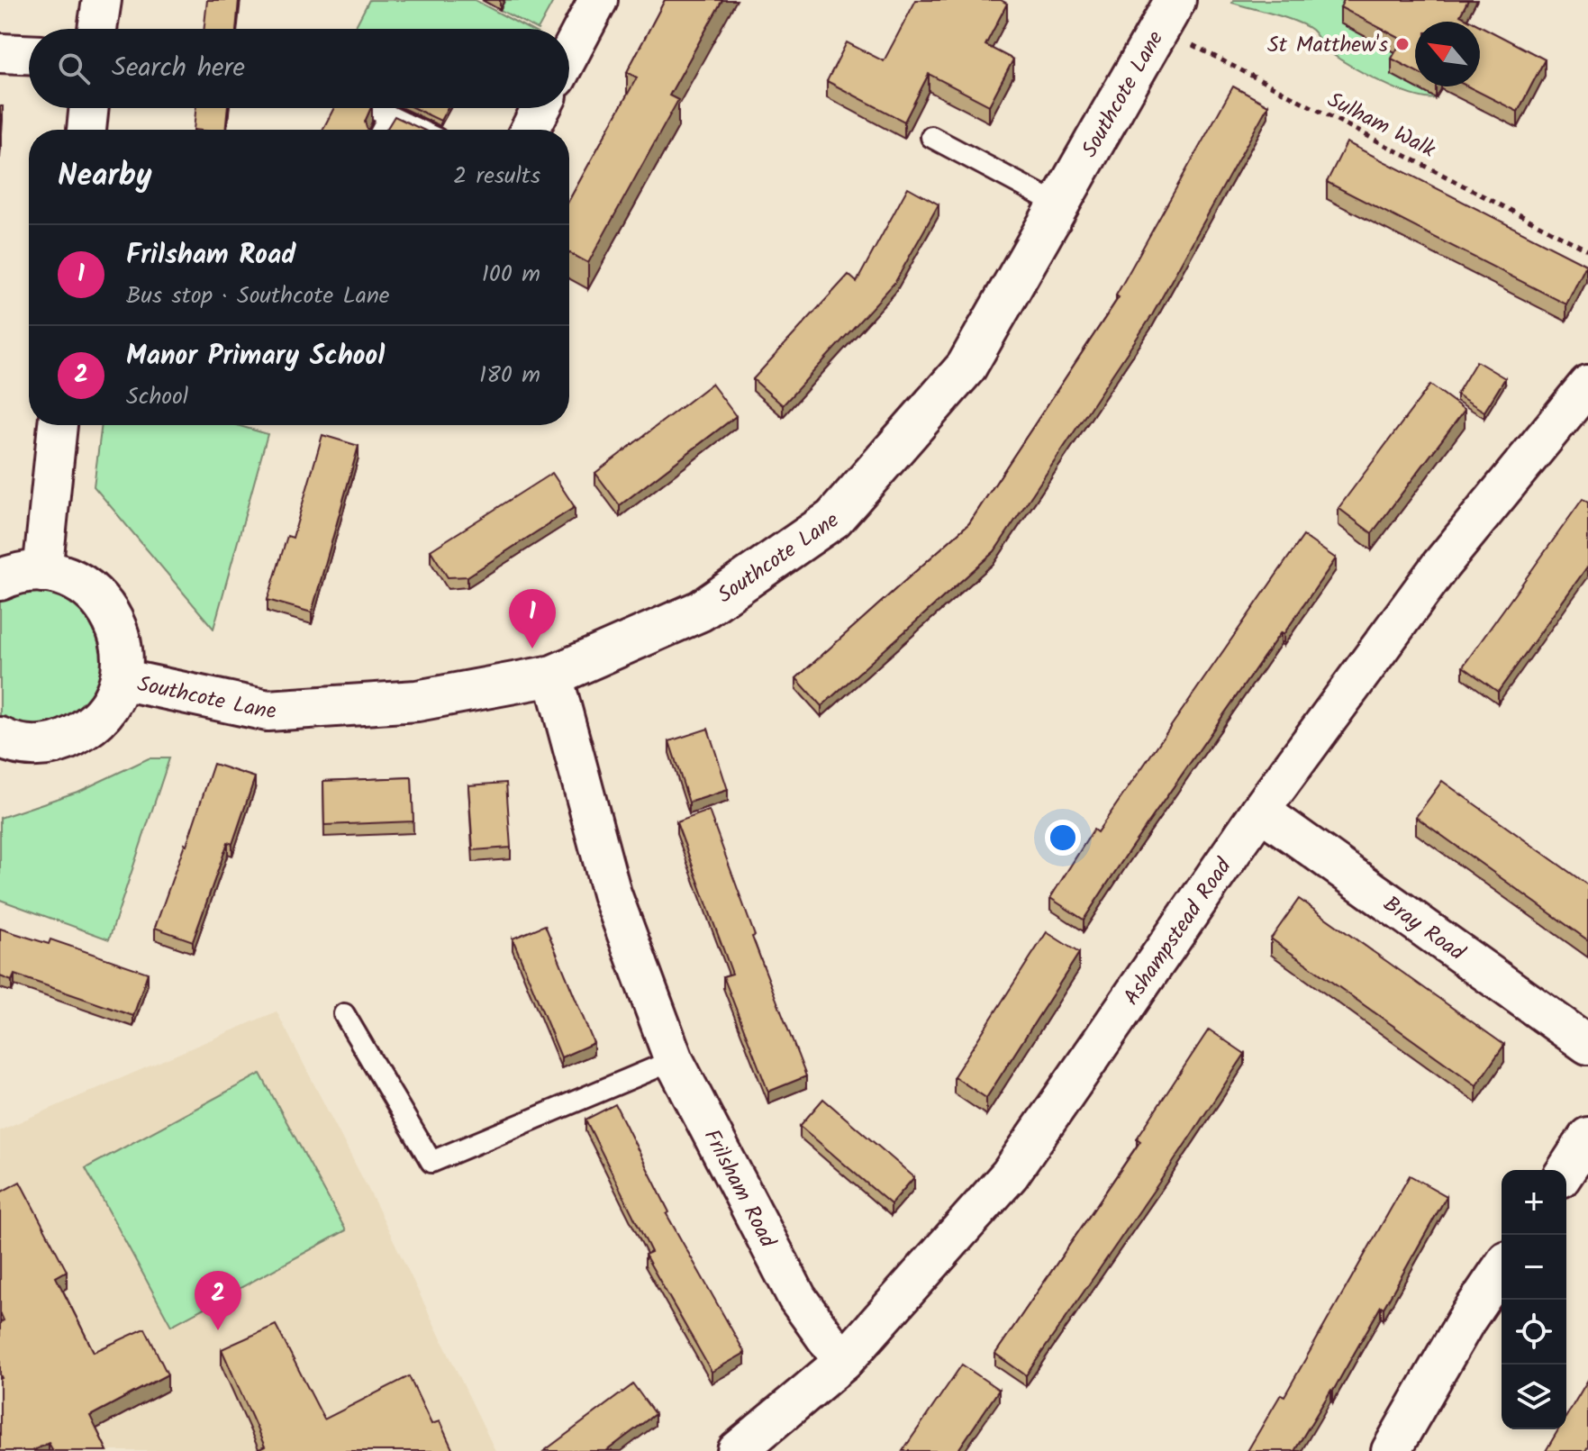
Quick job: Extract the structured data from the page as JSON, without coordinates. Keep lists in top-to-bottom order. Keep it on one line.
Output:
{"streets":{"street":["Southcote Lane","Bray Road","Ashampstead Road","Frilsham Road"],"path":["Sulham Walk"]},"crossings":[["Southcote Lane","Sulham Walk"],["Southcote Lane","Frilsham Road"],["Bray Road","Ashampstead Road"],["Ashampstead Road","Frilsham Road"]],"places":["St Matthew's"],"north":"top left","page":{"search":"Search here","heading":["Nearby","2 results"],"list":[{"mark":"1","name":"Frilsham Road","note":"Bus stop · Southcote Lane","value":"100 m"},{"mark":"2","name":"Manor Primary School","note":"School","value":"180 m"}],"pins":["1","2"],"map_buttons":["+","−"]}}
